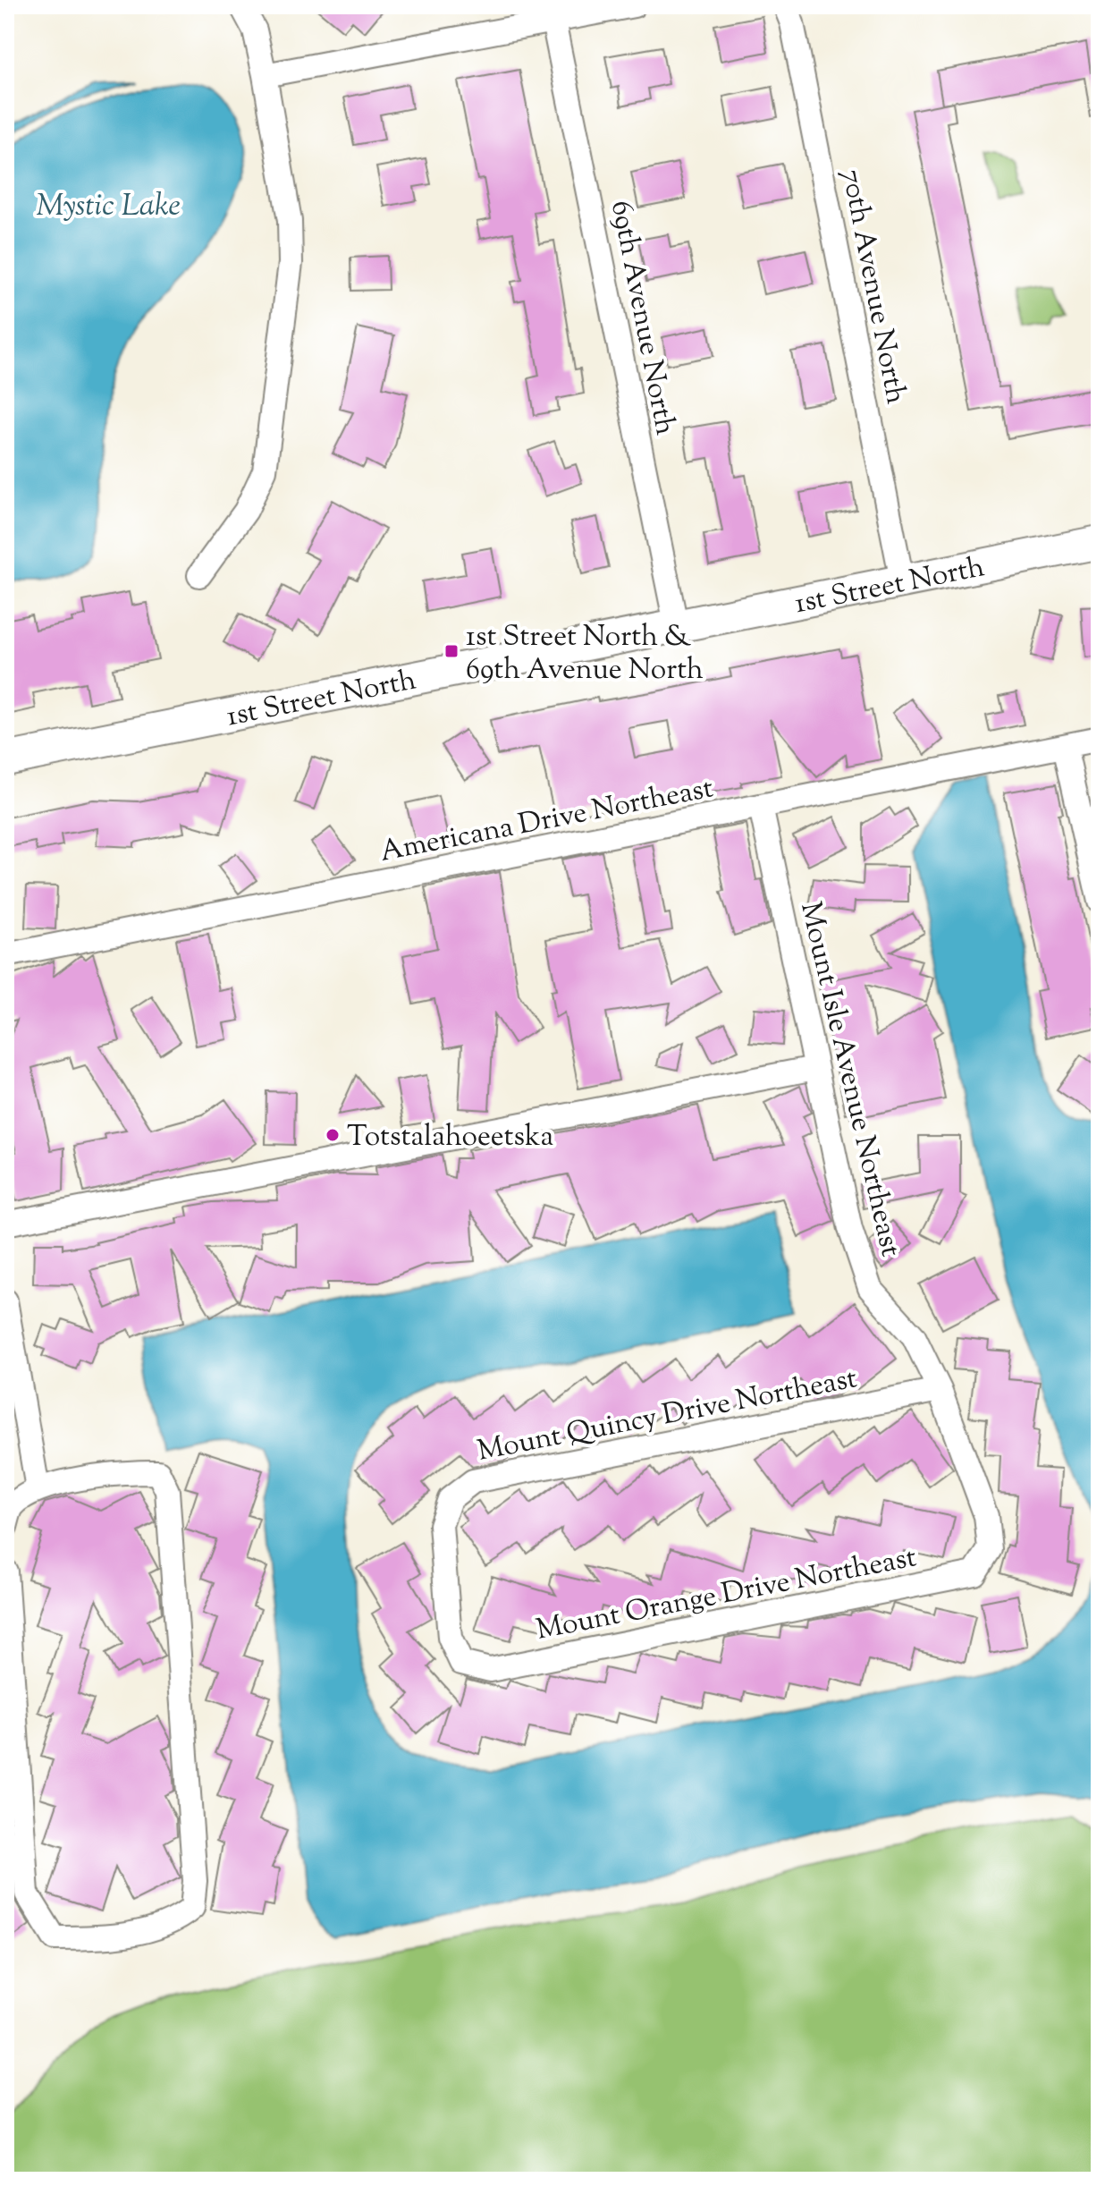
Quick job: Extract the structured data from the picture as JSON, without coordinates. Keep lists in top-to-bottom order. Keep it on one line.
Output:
{"streets":{"street":["70th Avenue North","69th Avenue North","1st Street North","Americana Drive Northeast","Mount Isle Avenue Northeast","Mount Quincy Drive Northeast","Mount Orange Drive Northeast"]},"crossings":[["70th Avenue North","1st Street North"],["69th Avenue North","1st Street North"],["Americana Drive Northeast","Mount Isle Avenue Northeast"],["Mount Isle Avenue Northeast","Mount Quincy Drive Northeast"],["Mount Isle Avenue Northeast","Mount Orange Drive Northeast"],["Mount Quincy Drive Northeast","Mount Orange Drive Northeast"]],"water":["Mystic Lake"],"places":{"transit":["1st Street North & 69th Avenue North"],"other":["Totstalahoeetska"]}}
